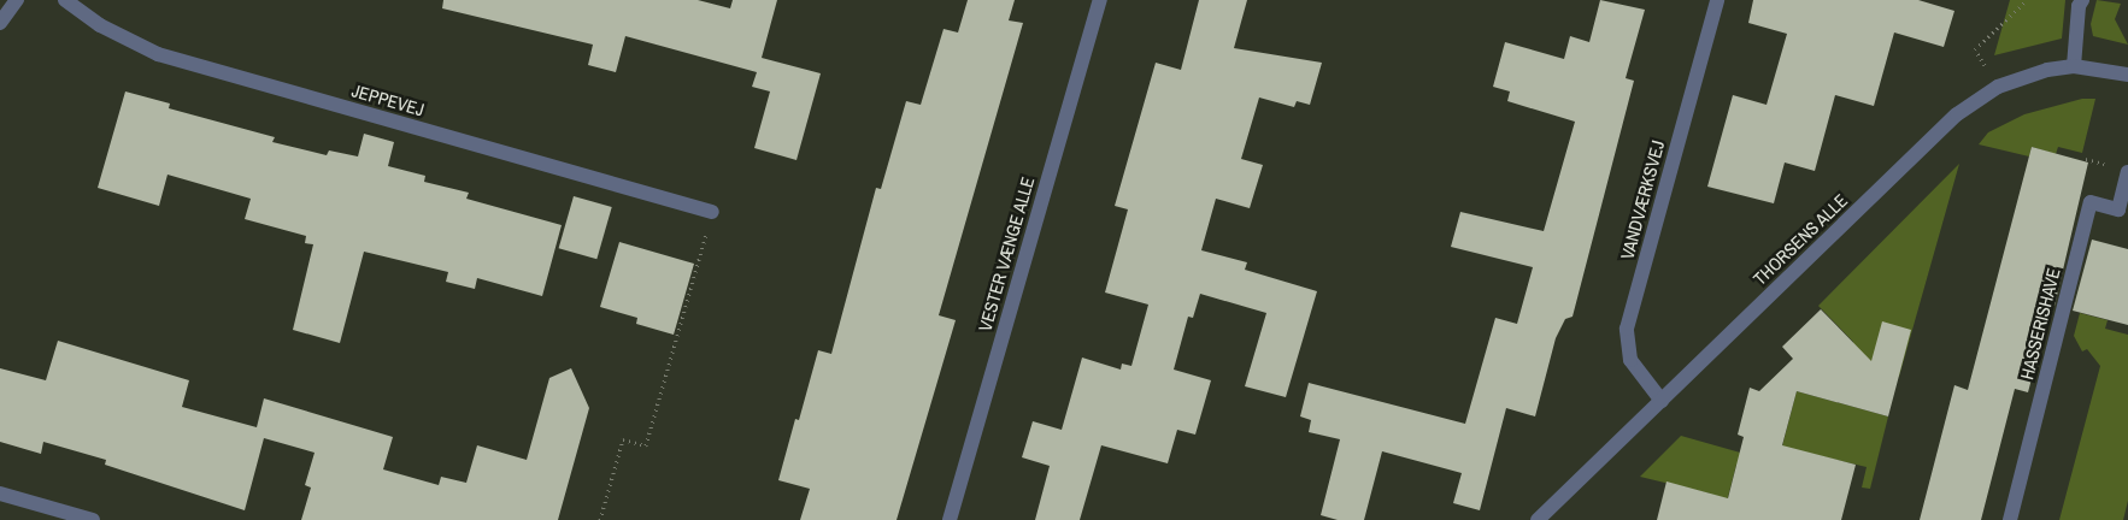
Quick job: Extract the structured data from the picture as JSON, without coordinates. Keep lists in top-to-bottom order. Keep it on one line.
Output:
{"streets":{"street":["JEPPEVEJ","VANDVÆRKSVEJ","THORSENS ALLE","VESTER VÆNGE ALLE","HASSERISHAVE"]},"crossings":[["VANDVÆRKSVEJ","THORSENS ALLE"]]}
